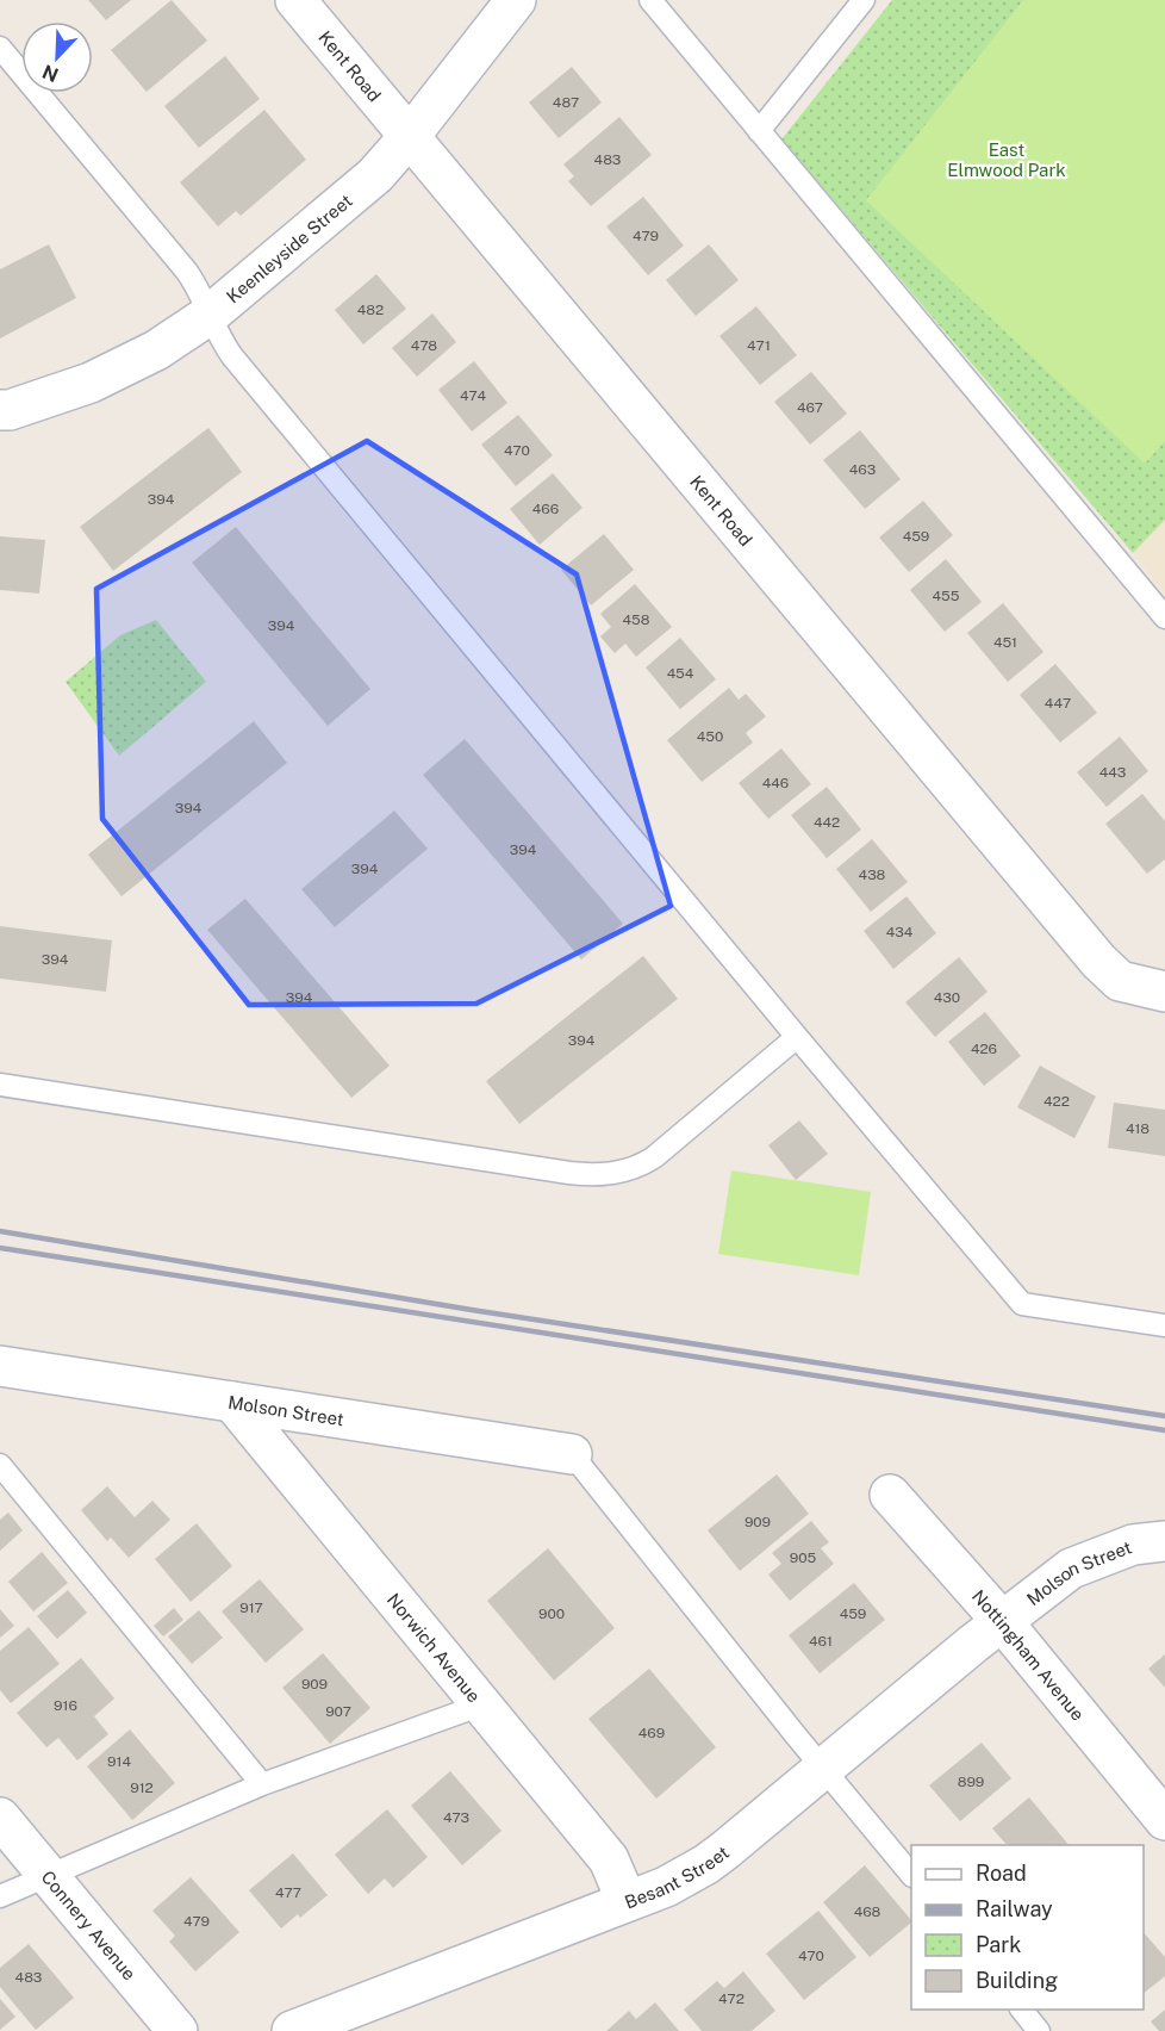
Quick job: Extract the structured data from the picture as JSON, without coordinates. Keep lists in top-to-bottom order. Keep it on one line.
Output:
{"streets":{"street":["Kent Road","Keenleyside Street","Molson Street","Norwich Avenue","Nottingham Avenue","Besant Street","Connery Avenue"]},"crossings":[["Kent Road","Keenleyside Street"],["Molson Street","Norwich Avenue"],["Molson Street","Nottingham Avenue"],["Molson Street","Besant Street"],["Norwich Avenue","Besant Street"],["Nottingham Avenue","Besant Street"]],"parks":["East Elmwood Park"],"house_numbers":["487","483","479","482","478","471","474","467","470","463","394","466","459","455","458","394","451","454","447","450","443","446","394","442","394","394","438","434","394","394","430","394","426","422","418","909","905","917","900","459","461","909","916","907","469","914","899","912","473","477","468","479","470","483","472"],"legend":["Road","Railway","Park","Building"],"north":"bottom left"}
